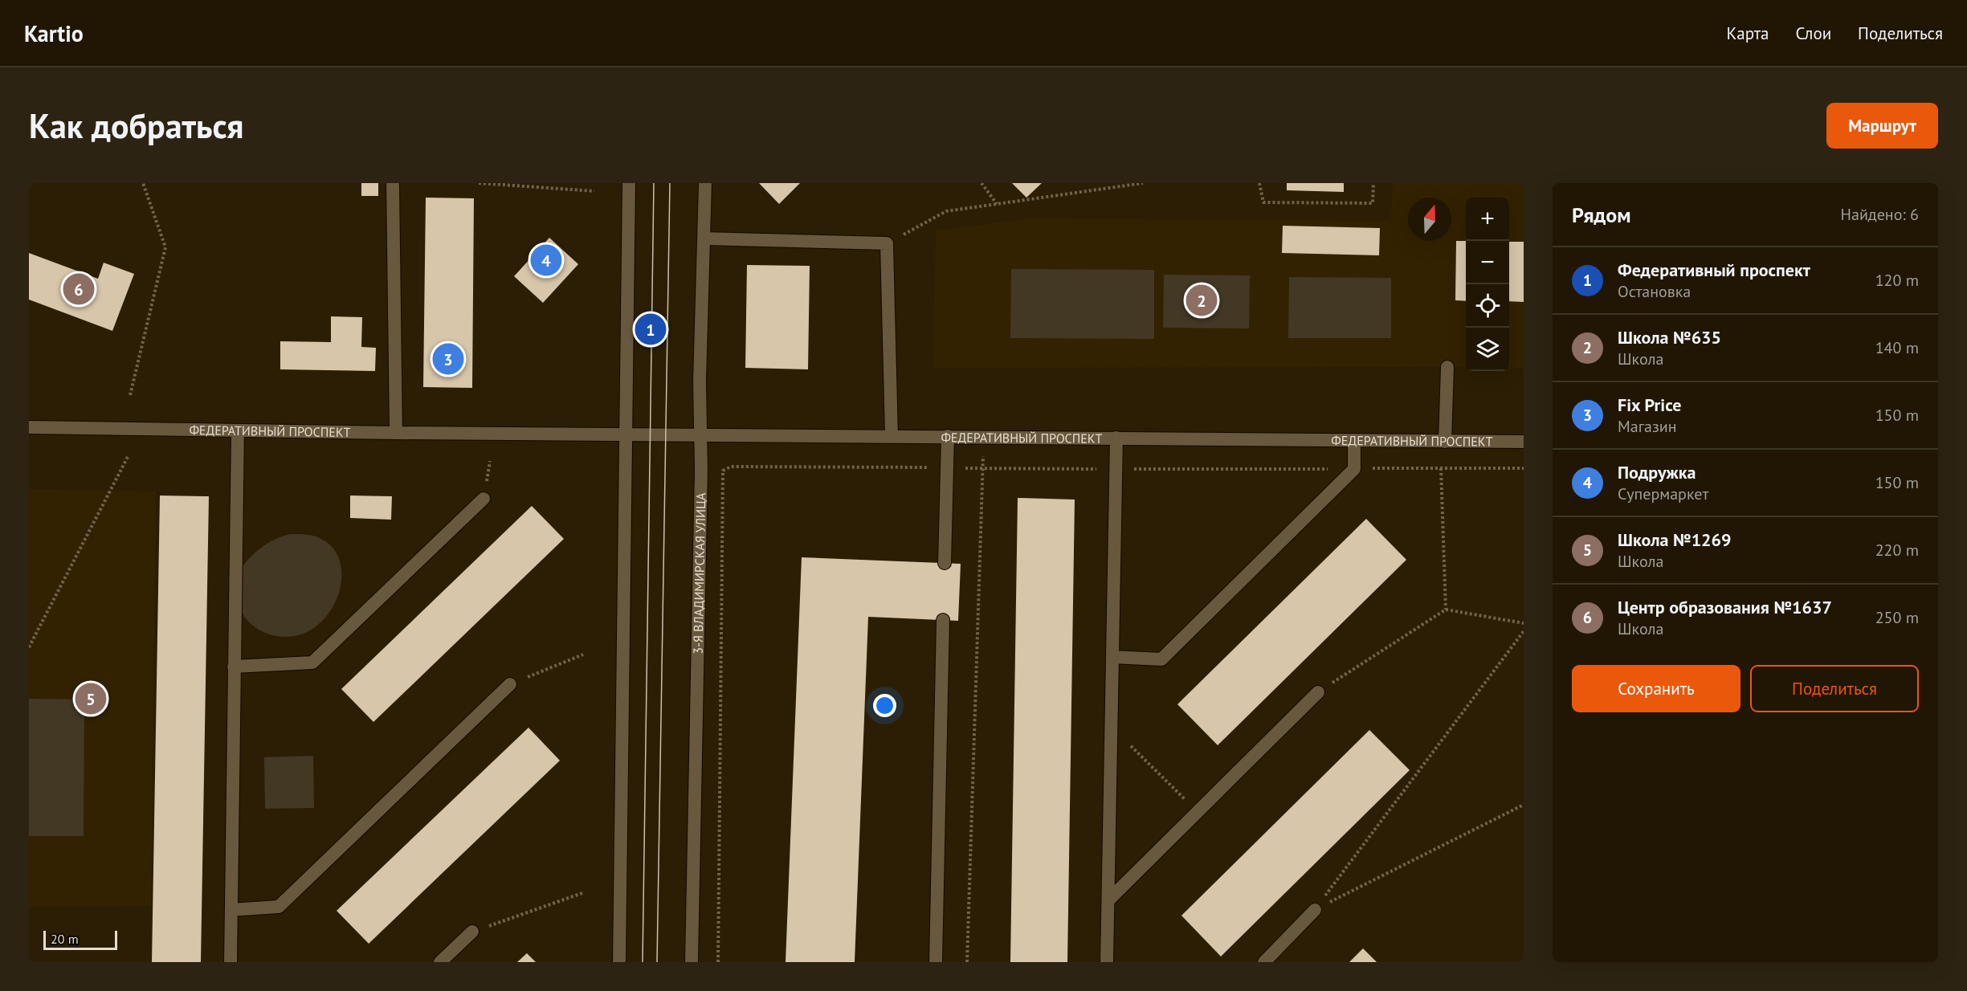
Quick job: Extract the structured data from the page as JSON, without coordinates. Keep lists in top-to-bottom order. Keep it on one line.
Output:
{"streets":{"street":["ФЕДЕРАТИВНЫЙ ПРОСПЕКТ","3-Я ВЛАДИМИРСКАЯ УЛИЦА"]},"crossings":[["ФЕДЕРАТИВНЫЙ ПРОСПЕКТ","3-Я ВЛАДИМИРСКАЯ УЛИЦА"]],"scale_bar":"20 m","north":"top","page":{"header":"Kartio","nav":["Карта","Слои","Поделиться"],"buttons":["Маршрут",["Сохранить","Поделиться"]],"title":"Как добраться","heading":["Рядом","Найдено: 6"],"map_buttons":["+","−"],"pins":["4","6","2","1","3","5"],"list":[{"mark":"1","name":"Федеративный проспект","note":"Остановка","value":"120 m"},{"mark":"2","name":"Школа №635","note":"Школа","value":"140 m"},{"mark":"3","name":"Fix Price","note":"Магазин","value":"150 m"},{"mark":"4","name":"Подружка","note":"Супермаркет","value":"150 m"},{"mark":"5","name":"Школа №1269","note":"Школа","value":"220 m"},{"mark":"6","name":"Центр образования №1637","note":"Школа","value":"250 m"}],"scale":"20 m"}}
